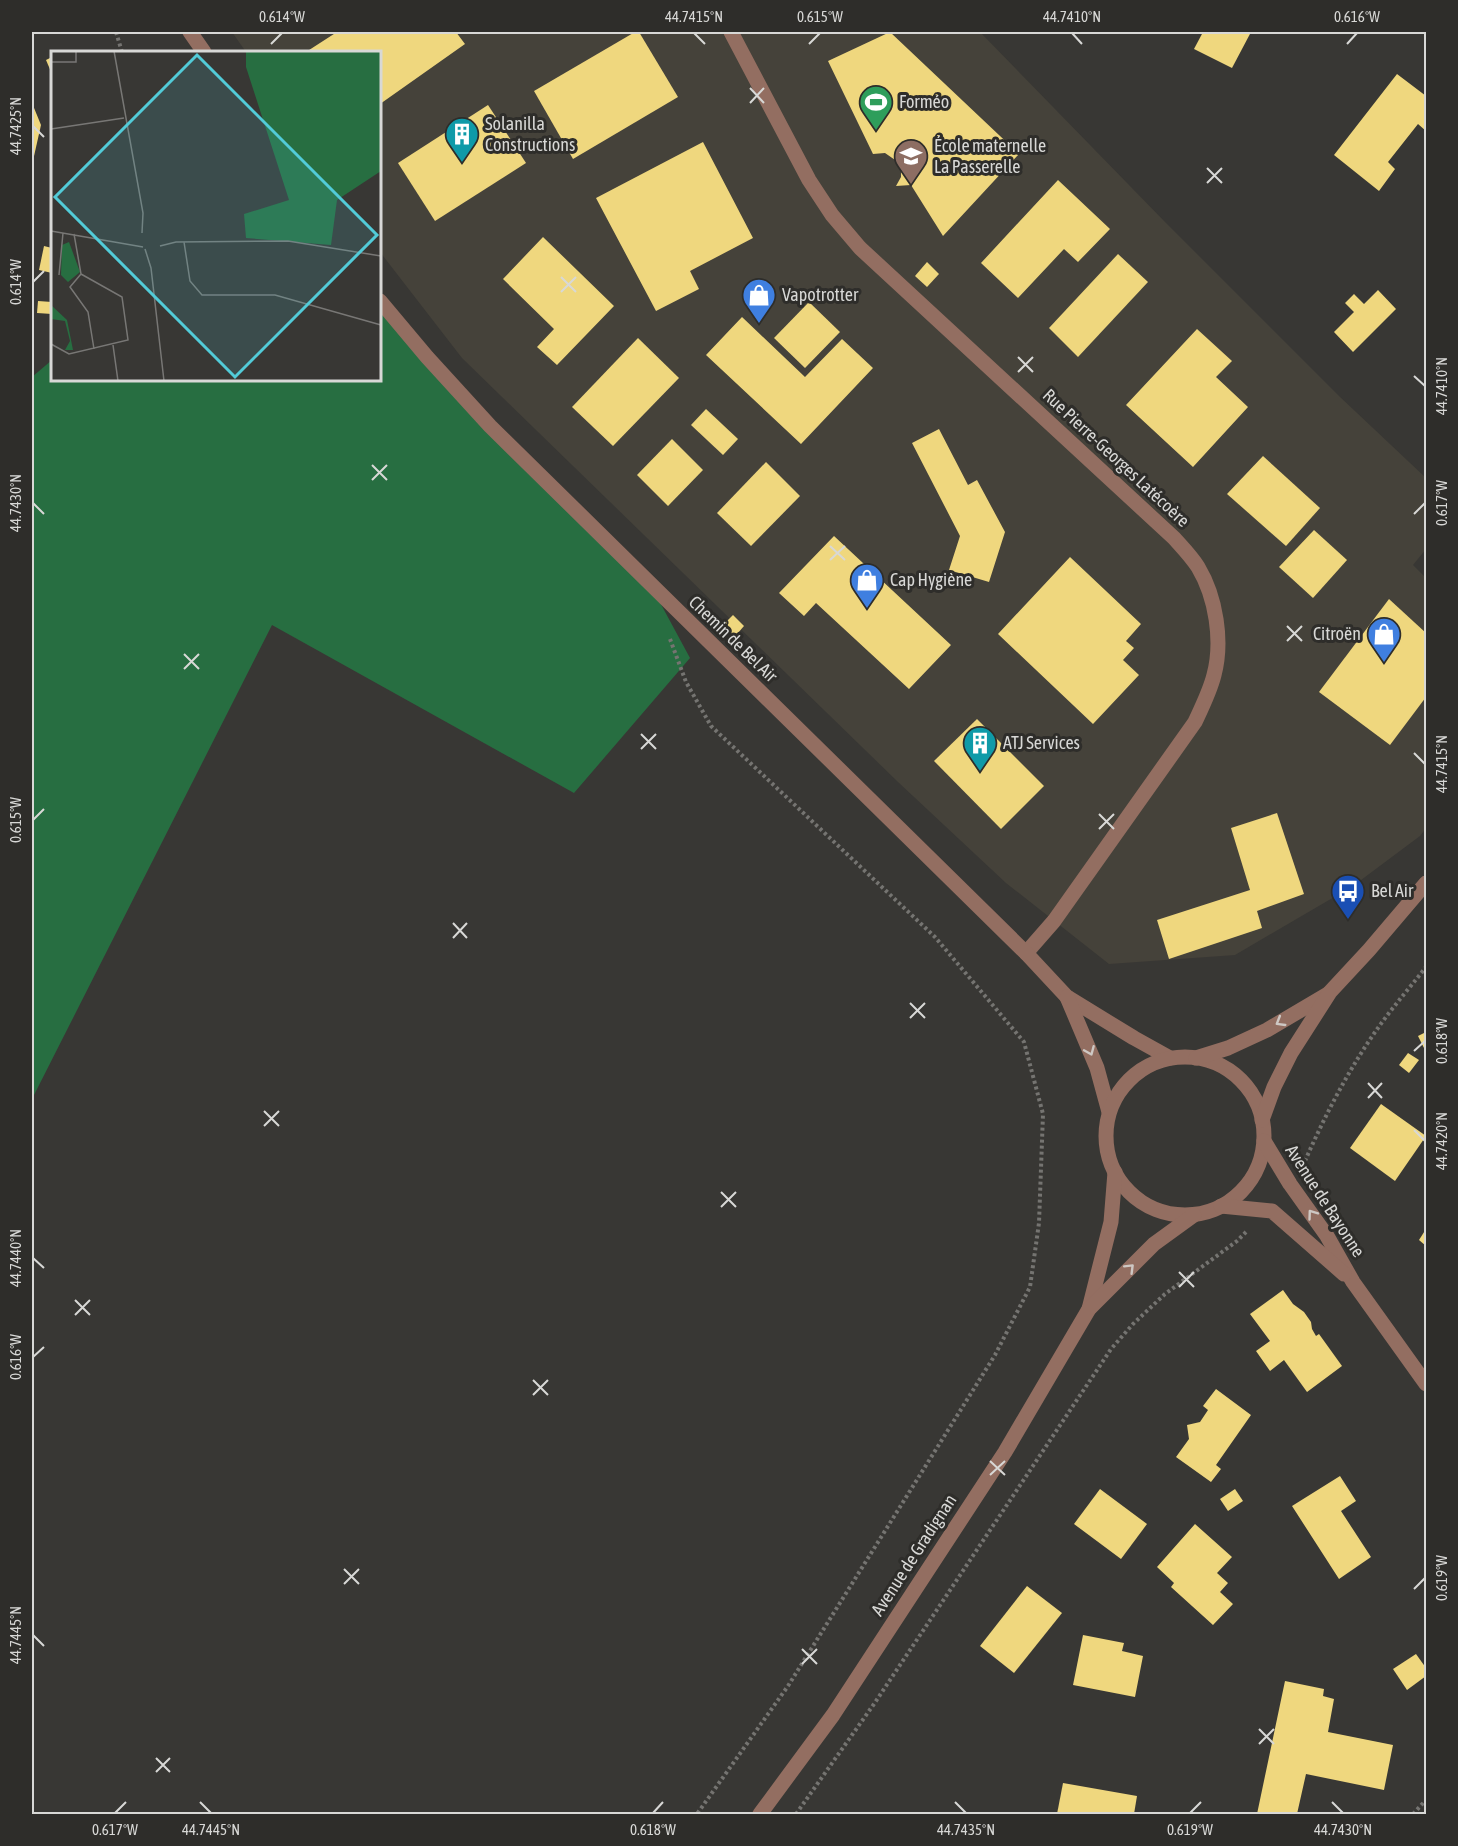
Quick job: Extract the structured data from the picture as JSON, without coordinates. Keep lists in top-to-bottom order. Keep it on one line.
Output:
{"streets":{"street":["Rue Pierre-Georges Latécoère","Chemin de Bel Air","Avenue de Bayonne","Avenue de Gradignan"]},"crossings":[["Rue Pierre-Georges Latécoère","Chemin de Bel Air"],["Chemin de Bel Air","Avenue de Bayonne"],["Chemin de Bel Air","Avenue de Gradignan"],["Avenue de Bayonne","Avenue de Gradignan"]],"places":{"sports":["Forméo"],"building":["Solanilla Constructions","ATJ Services"],"school or university":["École maternelle La Passerelle"],"shop":["Vapotrotter","Cap Hygiène","Citroën"],"bus stop":["Bel Air"]},"coordinates":["0.614°W","44.7415°N","0.615°W","44.7410°N","0.616°W","44.7425°N","0.617°W","44.7430°N","0.618°W","44.7420°N","44.7440°N","0.619°W","44.7445°N","44.7435°N"]}
